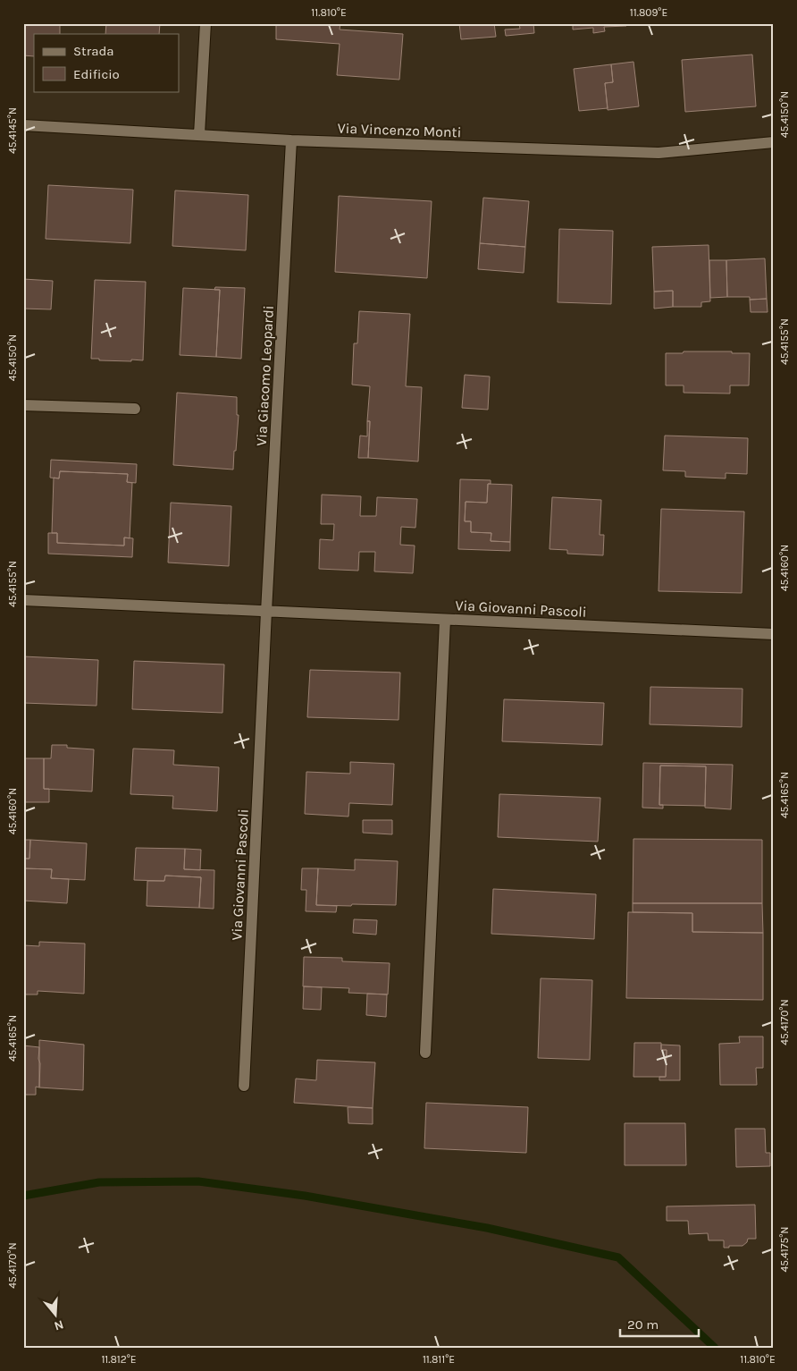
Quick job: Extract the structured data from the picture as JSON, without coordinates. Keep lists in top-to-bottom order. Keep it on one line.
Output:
{"streets":{"street":["Via Vincenzo Monti","Via Giacomo Leopardi","Via Giovanni Pascoli"]},"crossings":[["Via Vincenzo Monti","Via Giacomo Leopardi"],["Via Giacomo Leopardi","Via Giovanni Pascoli"]],"legend":["Strada","Edificio"],"scale_bar":"20 m","north":"bottom","coordinates":["11.810°E","11.809°E","45.4150°N","45.4145°N","45.4155°N","45.4160°N","45.4165°N","45.4170°N","45.4175°N","11.812°E","11.811°E"]}
